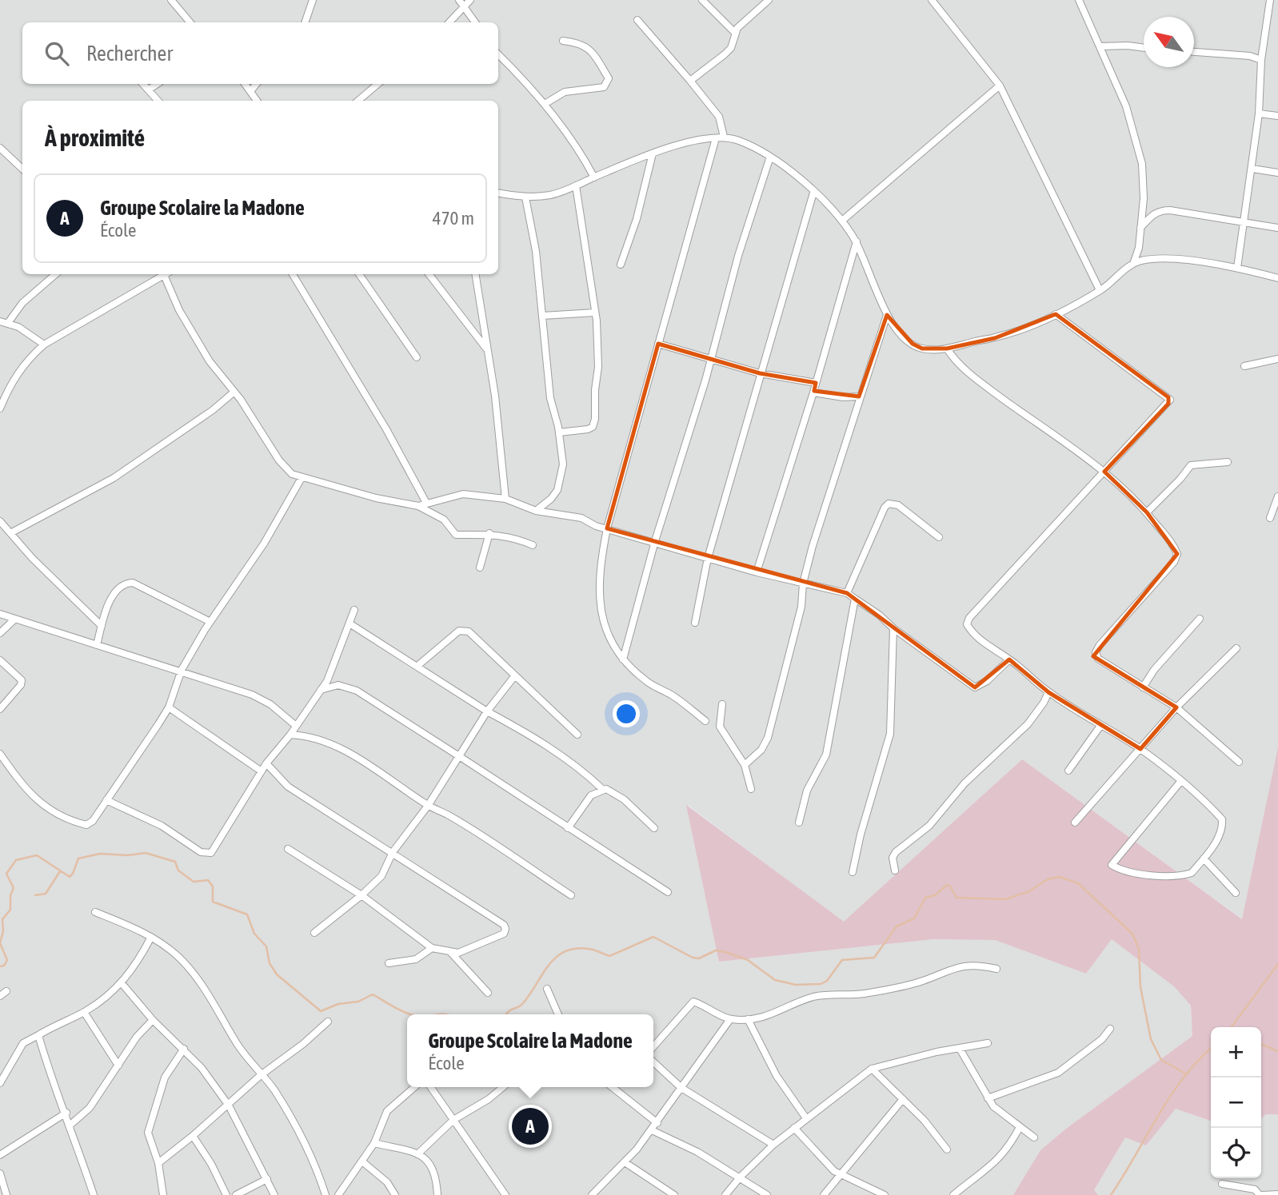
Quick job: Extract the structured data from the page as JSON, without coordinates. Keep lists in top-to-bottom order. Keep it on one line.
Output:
{"north":"top left","page":{"search":"Rechercher","heading":"À proximité","list":[{"mark":"A","name":"Groupe Scolaire la Madone","note":"École","value":"470 m"}],"popup":["Groupe Scolaire la Madone","École"],"map_buttons":["+","−"],"pins":"A"}}
